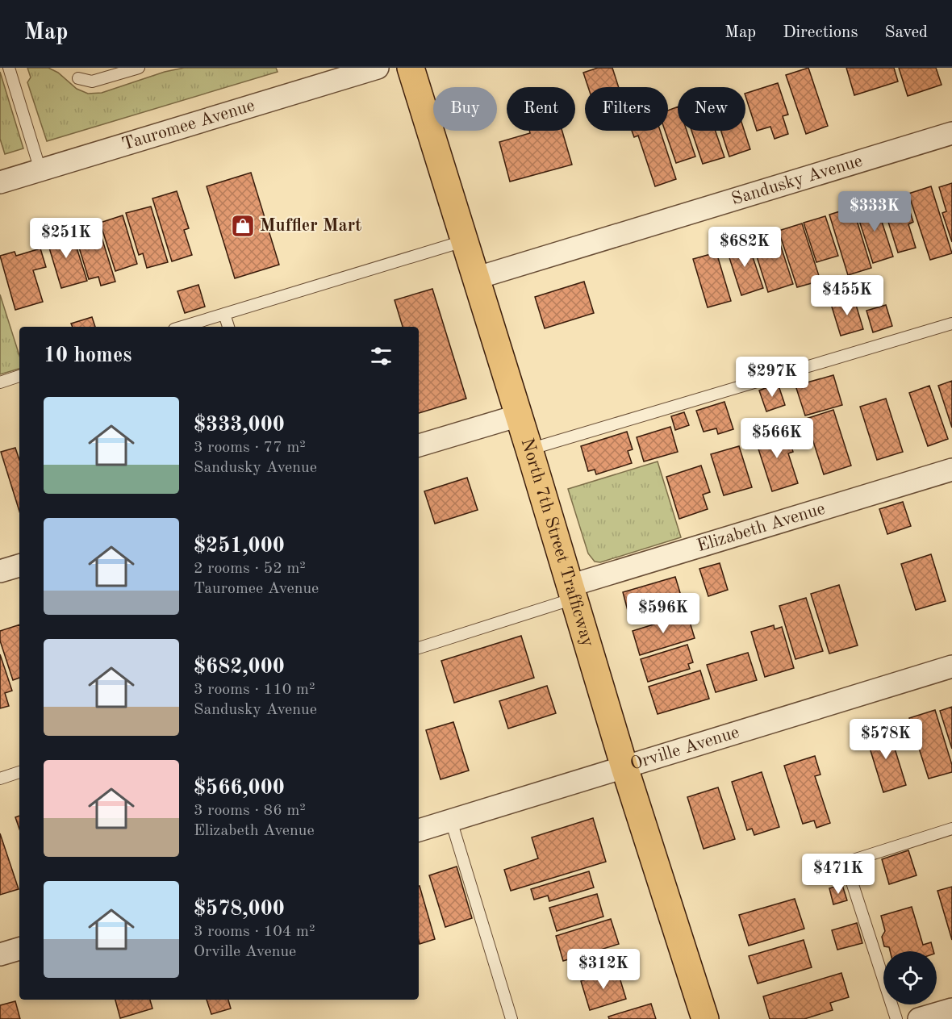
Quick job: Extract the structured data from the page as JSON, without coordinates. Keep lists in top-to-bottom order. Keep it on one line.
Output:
{"streets":{"main road":["North 7th Street Trafficway"],"street":["Tauromee Avenue","Sandusky Avenue","Elizabeth Avenue","Orville Avenue"]},"crossings":[["Sandusky Avenue","North 7th Street Trafficway"],["Elizabeth Avenue","North 7th Street Trafficway"],["North 7th Street Trafficway","Orville Avenue"]],"places":{"shop":["Muffler Mart"]},"page":{"header":"Map","nav":["Map","Directions","Saved"],"chip":["Buy","Rent","Filters","New"],"price":["$333K","$251K","$682K","$455K","$297K","$566K","$596K","$578K","$471K","$312K"],"heading":"10 homes","list":[{"name":"$333,000","note":"3 rooms · 77 m² · Sandusky Avenue"},{"name":"$251,000","note":"2 rooms · 52 m² · Tauromee Avenue"},{"name":"$682,000","note":"3 rooms · 110 m² · Sandusky Avenue"},{"name":"$566,000","note":"3 rooms · 86 m² · Elizabeth Avenue"},{"name":"$578,000","note":"3 rooms · 104 m² · Orville Avenue"}]}}
